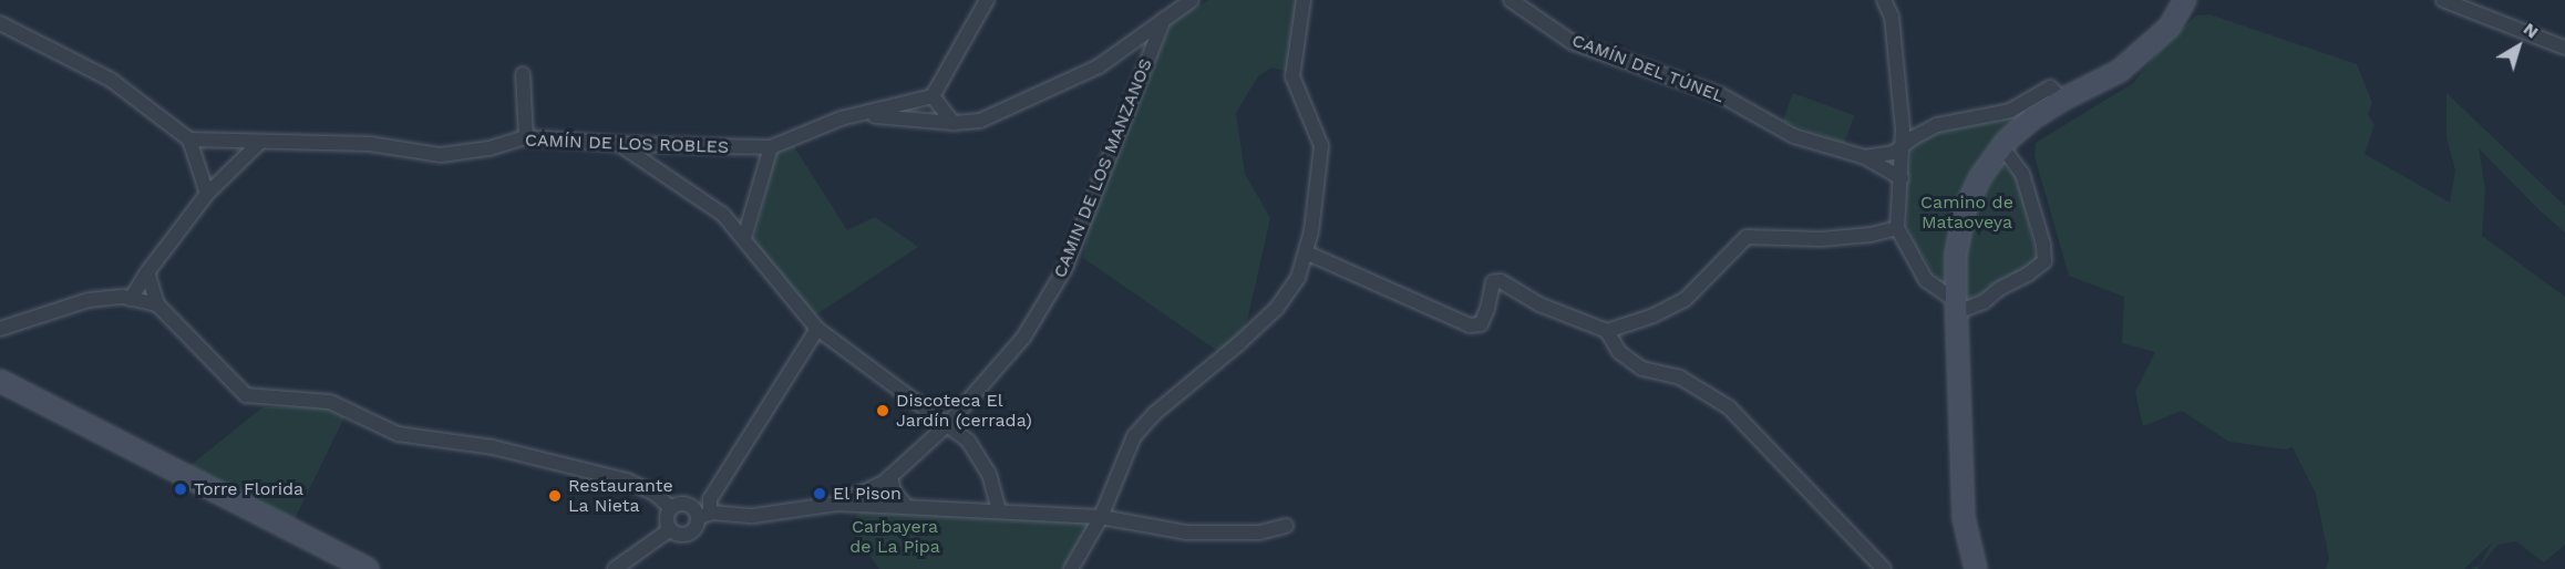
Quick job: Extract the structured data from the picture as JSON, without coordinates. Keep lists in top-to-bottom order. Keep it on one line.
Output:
{"streets":{"street":["CAMÍN DEL TÚNEL","CAMÍN DE LOS ROBLES","CAMIN DE LOS MANZANOS"]},"parks":["Camino de Mataoveya","Carbayera de La Pipa"],"places":["Discoteca El Jardín (cerrada)","Torre Florida","El Pison","Restaurante La Nieta"],"north":"top right"}
